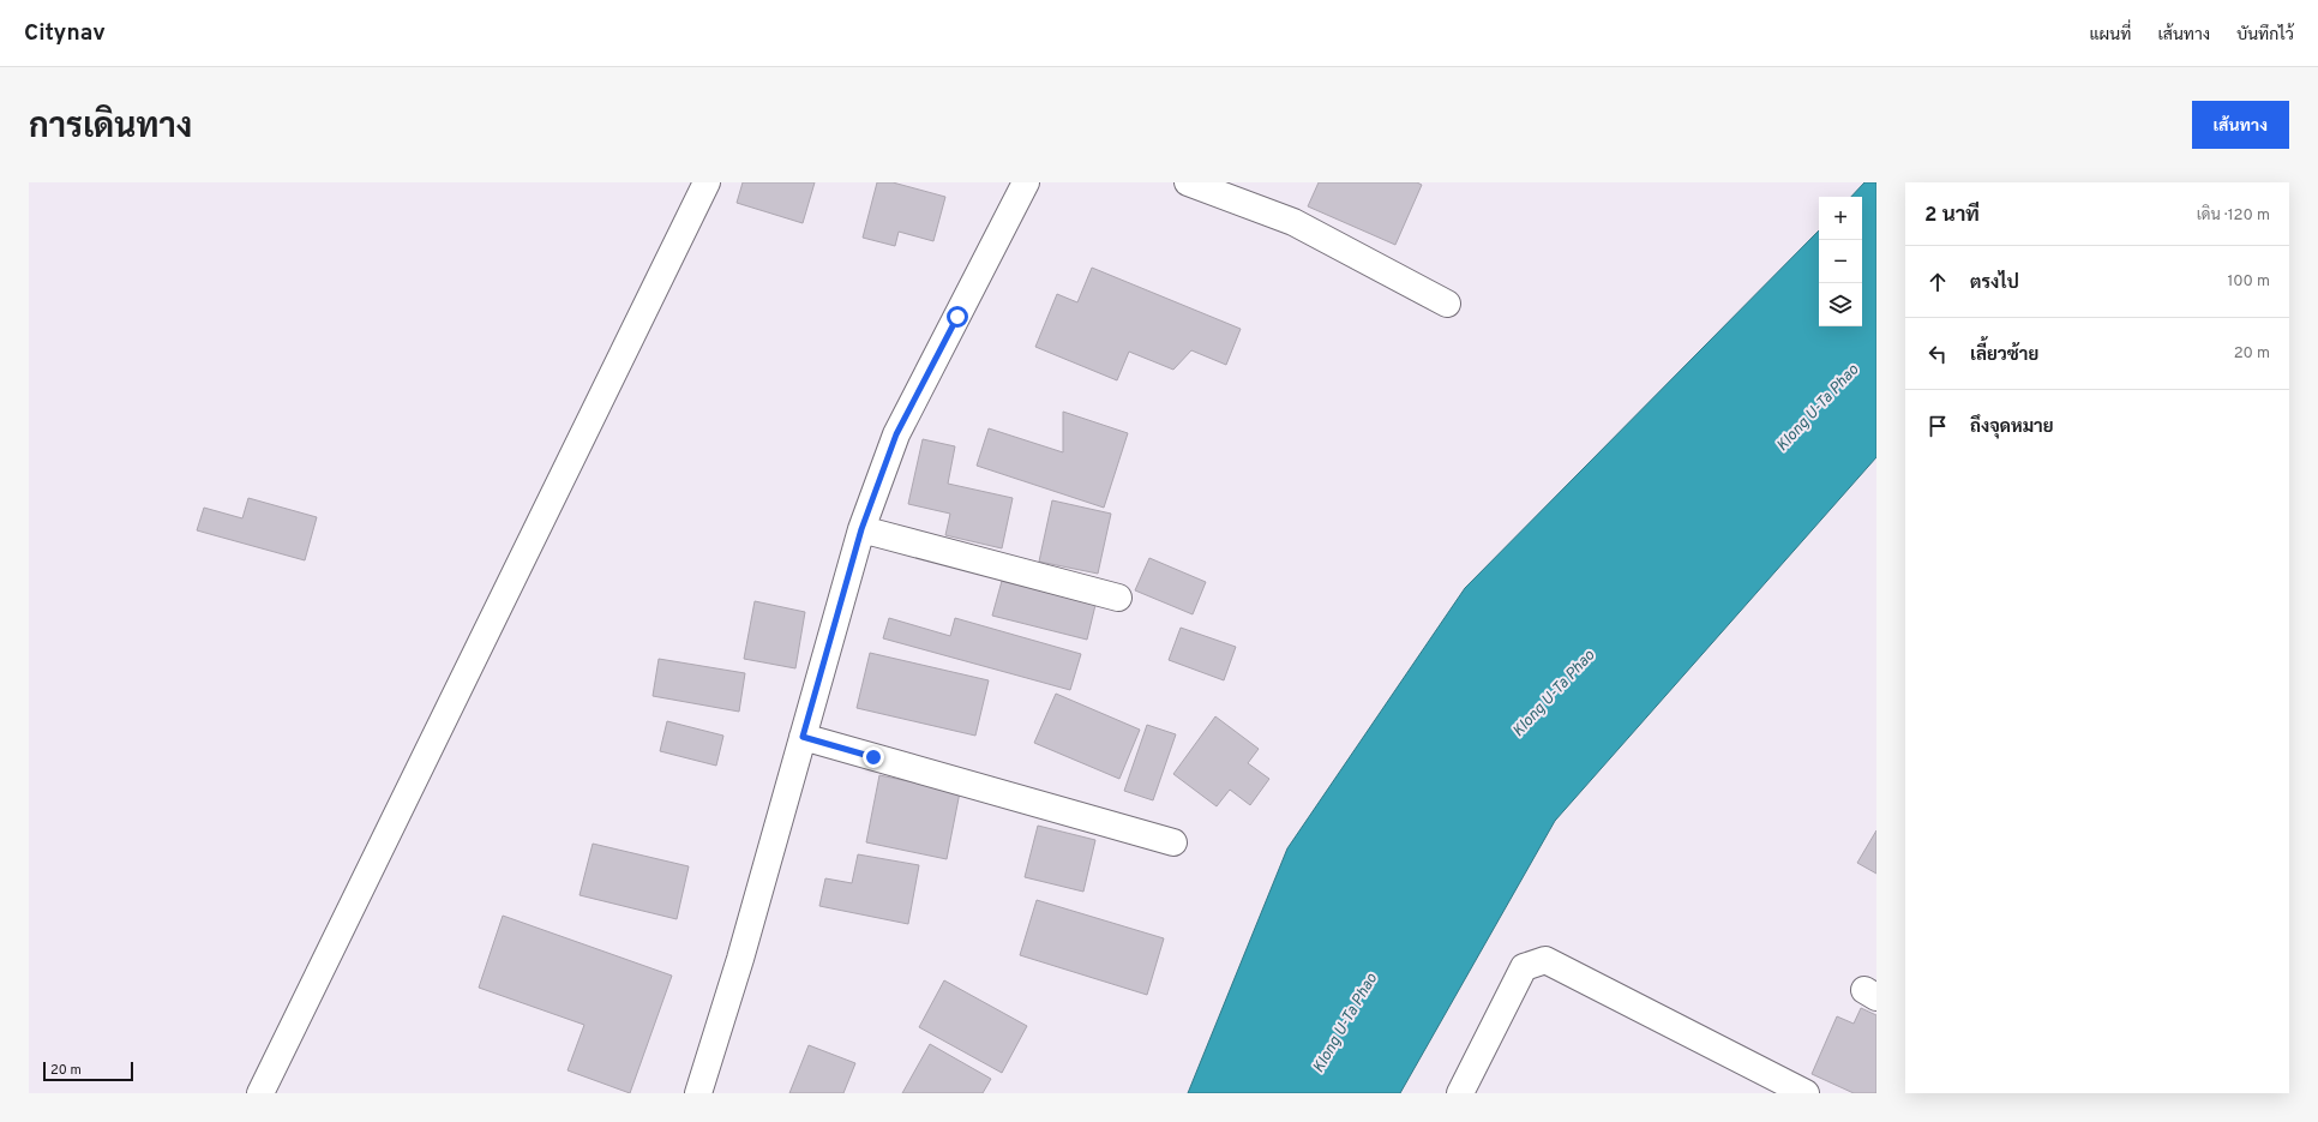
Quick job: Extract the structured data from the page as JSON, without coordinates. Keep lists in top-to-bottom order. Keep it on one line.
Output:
{"water":["Klong U-Ta Phao"],"scale_bar":"20 m","page":{"header":"Citynav","nav":["แผนที่","เส้นทาง","บันทึกไว้"],"title":"การเดินทาง","buttons":"เส้นทาง","heading":["2 นาที","เดิน · 120 m"],"map_buttons":["+","−"],"list":[["ตรงไป","100 m"],["เลี้ยวซ้าย","20 m"],"ถึงจุดหมาย"],"scale":"20 m"}}
